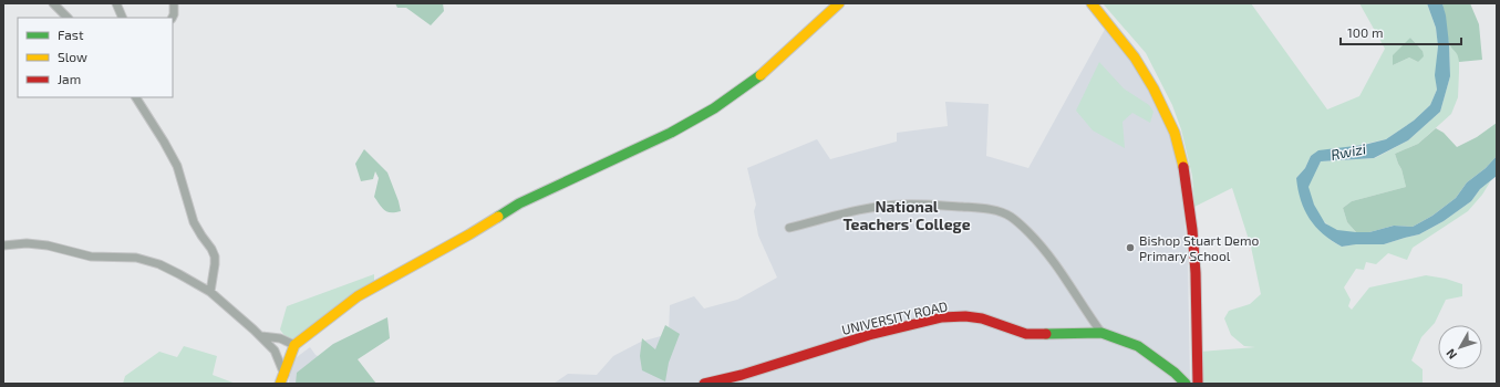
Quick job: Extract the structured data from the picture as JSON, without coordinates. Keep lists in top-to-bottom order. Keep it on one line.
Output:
{"streets":{"street":["UNIVERSITY ROAD"]},"districts":["National Teachers' College"],"water":["Rwizi"],"places":["Bishop Stuart Demo Primary School"],"legend":["Fast","Slow","Jam"],"scale_bar":"100 m","north":"bottom left"}
